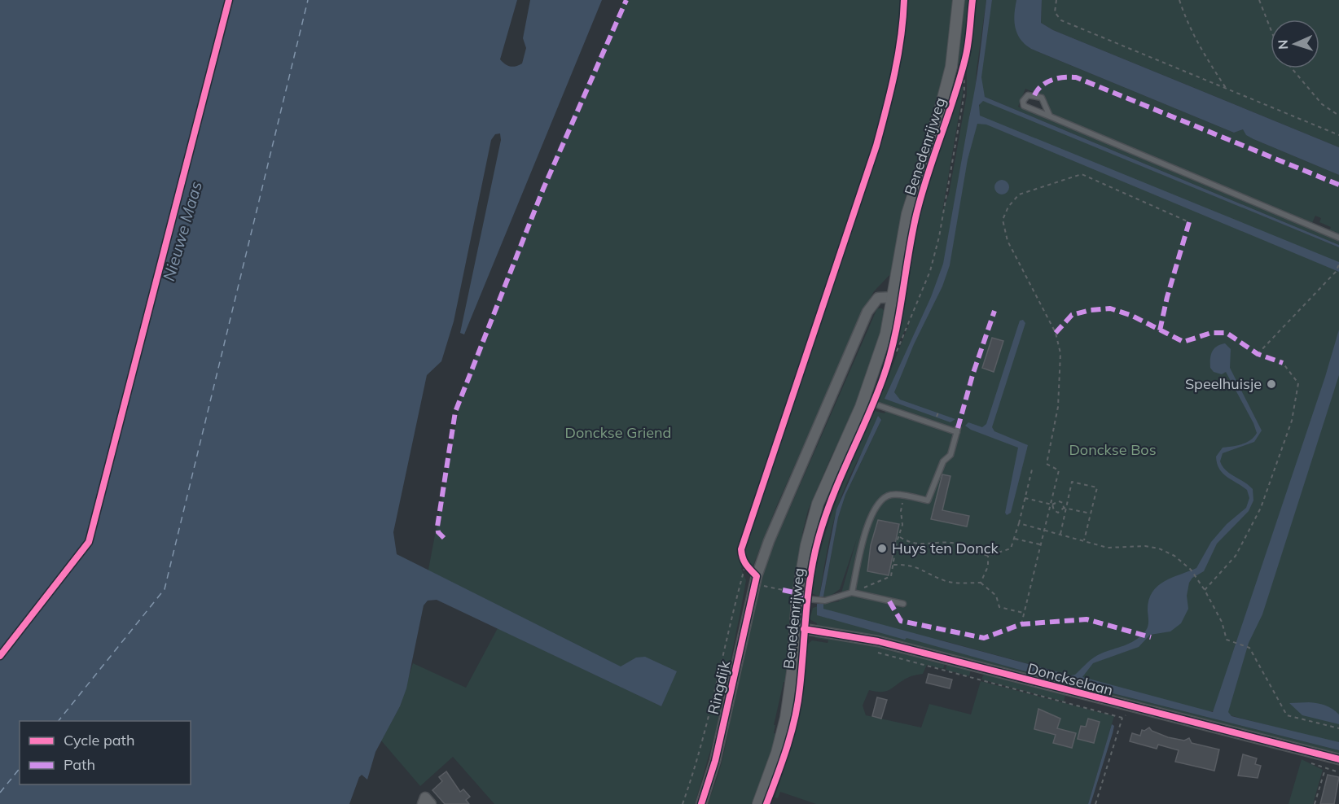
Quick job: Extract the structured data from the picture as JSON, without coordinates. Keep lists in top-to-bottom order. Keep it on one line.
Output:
{"streets":{"street":["Benedenrijweg","Donckselaan","Ringdijk"]},"crossings":[["Benedenrijweg","Donckselaan"],["Benedenrijweg","Ringdijk"]],"water":["Nieuwe Maas"],"parks":["Donckse Griend","Donckse Bos"],"places":["Speelhuisje","Huys ten Donck"],"legend":["Cycle path","Path"],"north":"left"}
